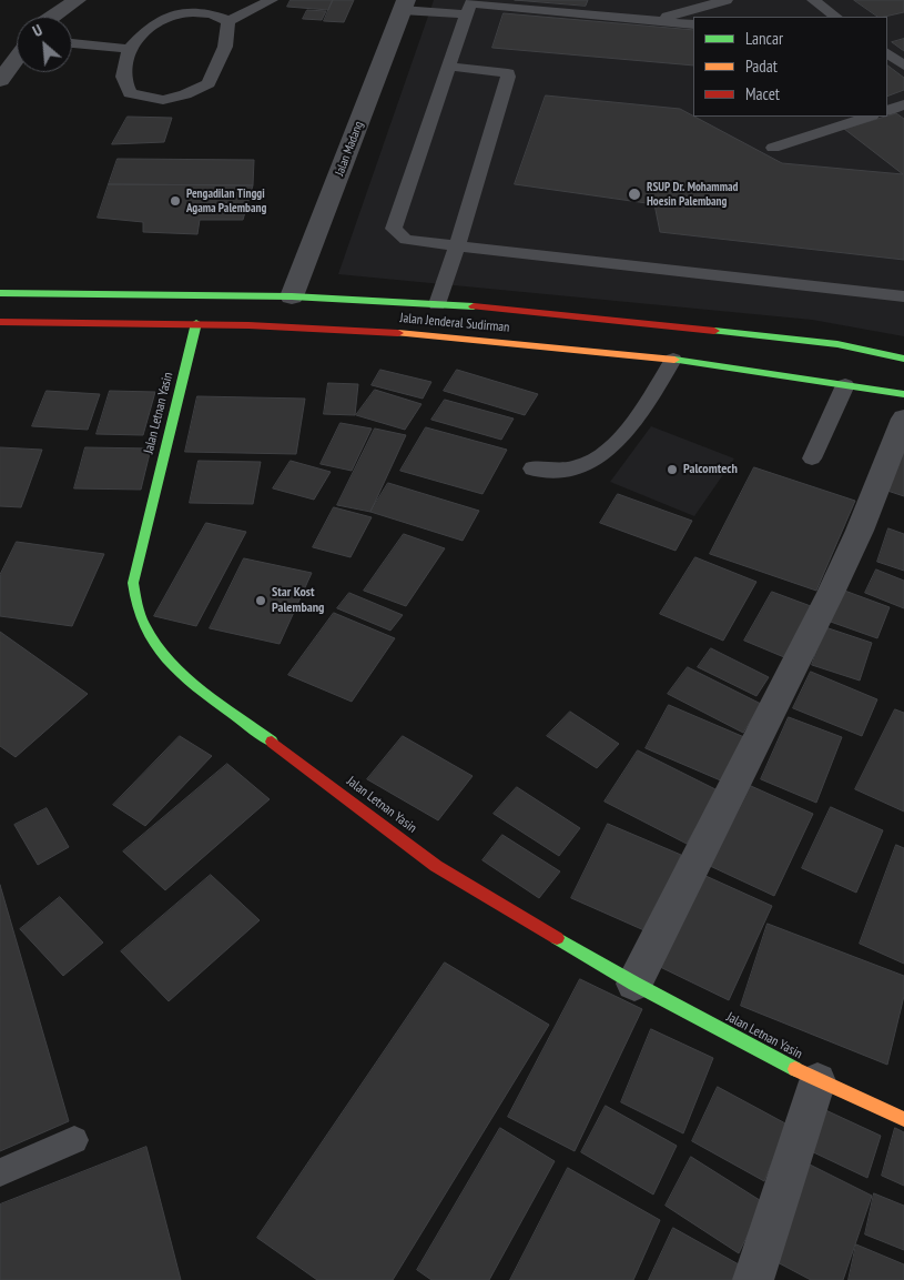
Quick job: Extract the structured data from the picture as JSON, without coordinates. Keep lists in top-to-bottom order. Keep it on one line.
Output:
{"streets":{"main road":["Jalan Jenderal Sudirman","Jalan Letnan Yasin"],"street":["Jalan Madang"]},"crossings":[["Jalan Madang","Jalan Jenderal Sudirman"],["Jalan Jenderal Sudirman","Jalan Letnan Yasin"]],"places":["RSUP Dr. Mohammad Hoesin Palembang","Pengadilan Tinggi Agama Palembang","Palcomtech","Star Kost Palembang"],"legend":["Lancar","Padat","Macet"],"north":"top left"}
